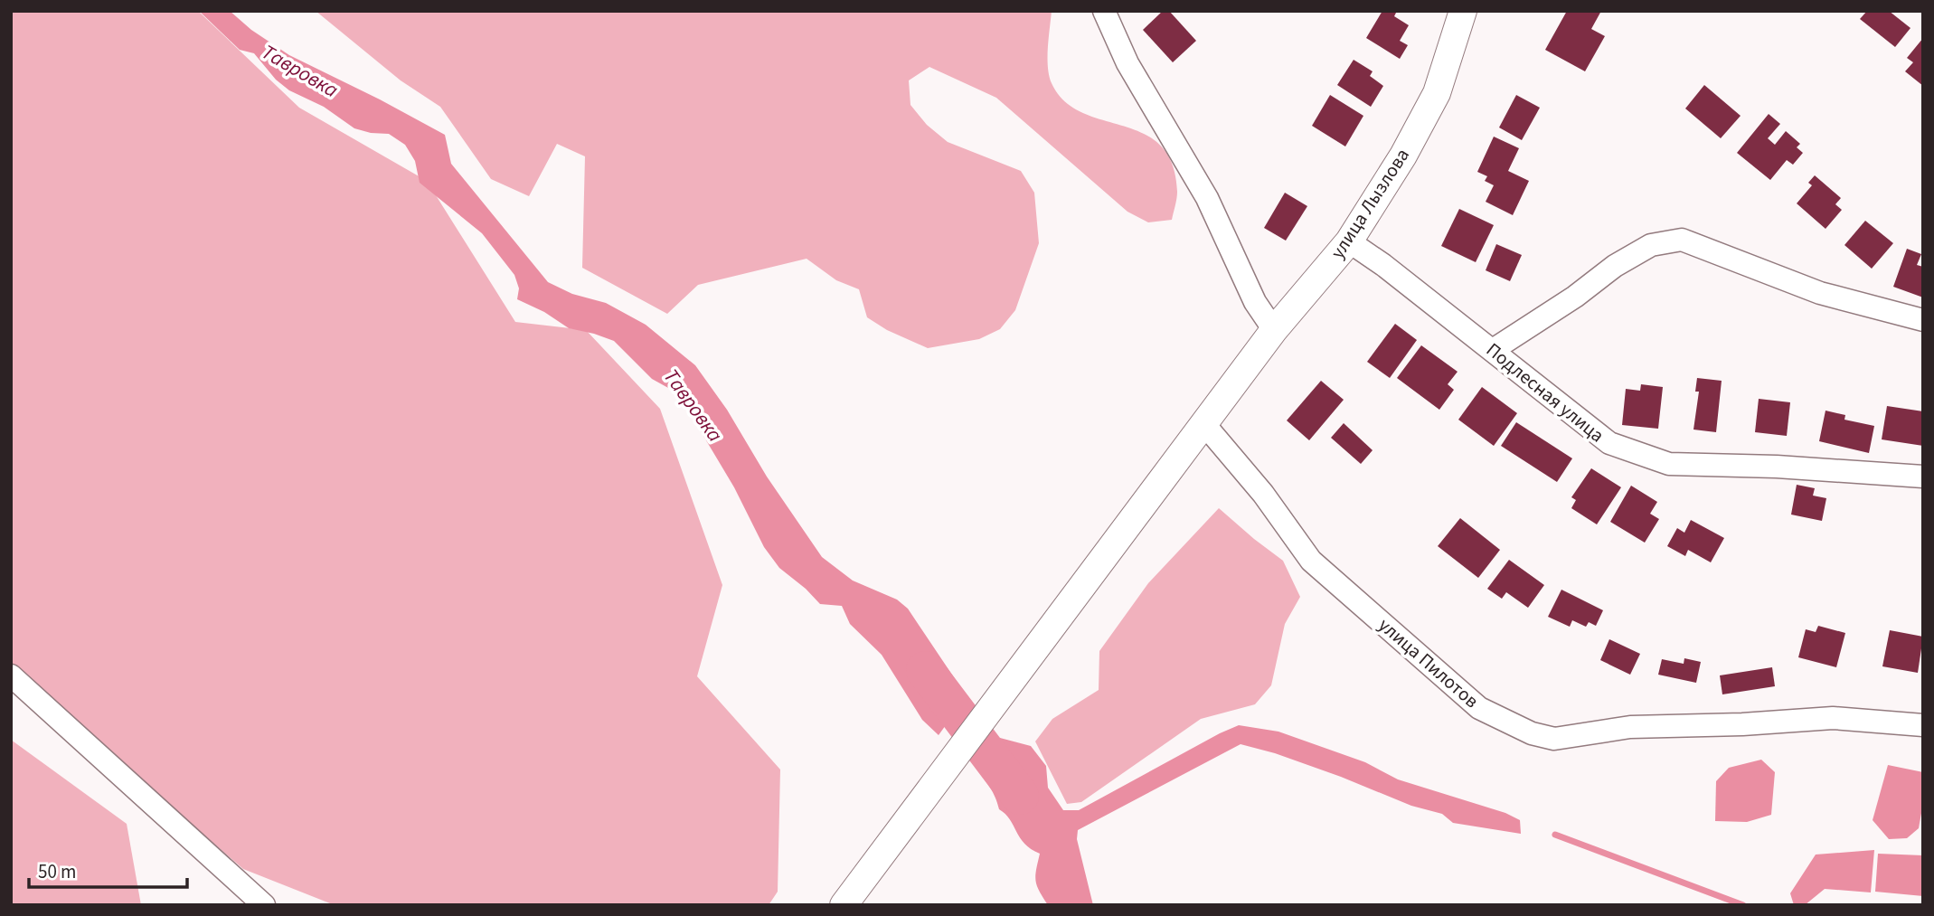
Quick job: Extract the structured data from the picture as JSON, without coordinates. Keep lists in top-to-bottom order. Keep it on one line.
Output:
{"streets":{"street":["улица Лызлова","Подлесная улица","улица Пилотов"]},"crossings":[["улица Лызлова","Подлесная улица"],["улица Лызлова","улица Пилотов"]],"water":["Тавровка"],"scale_bar":"50 m"}
